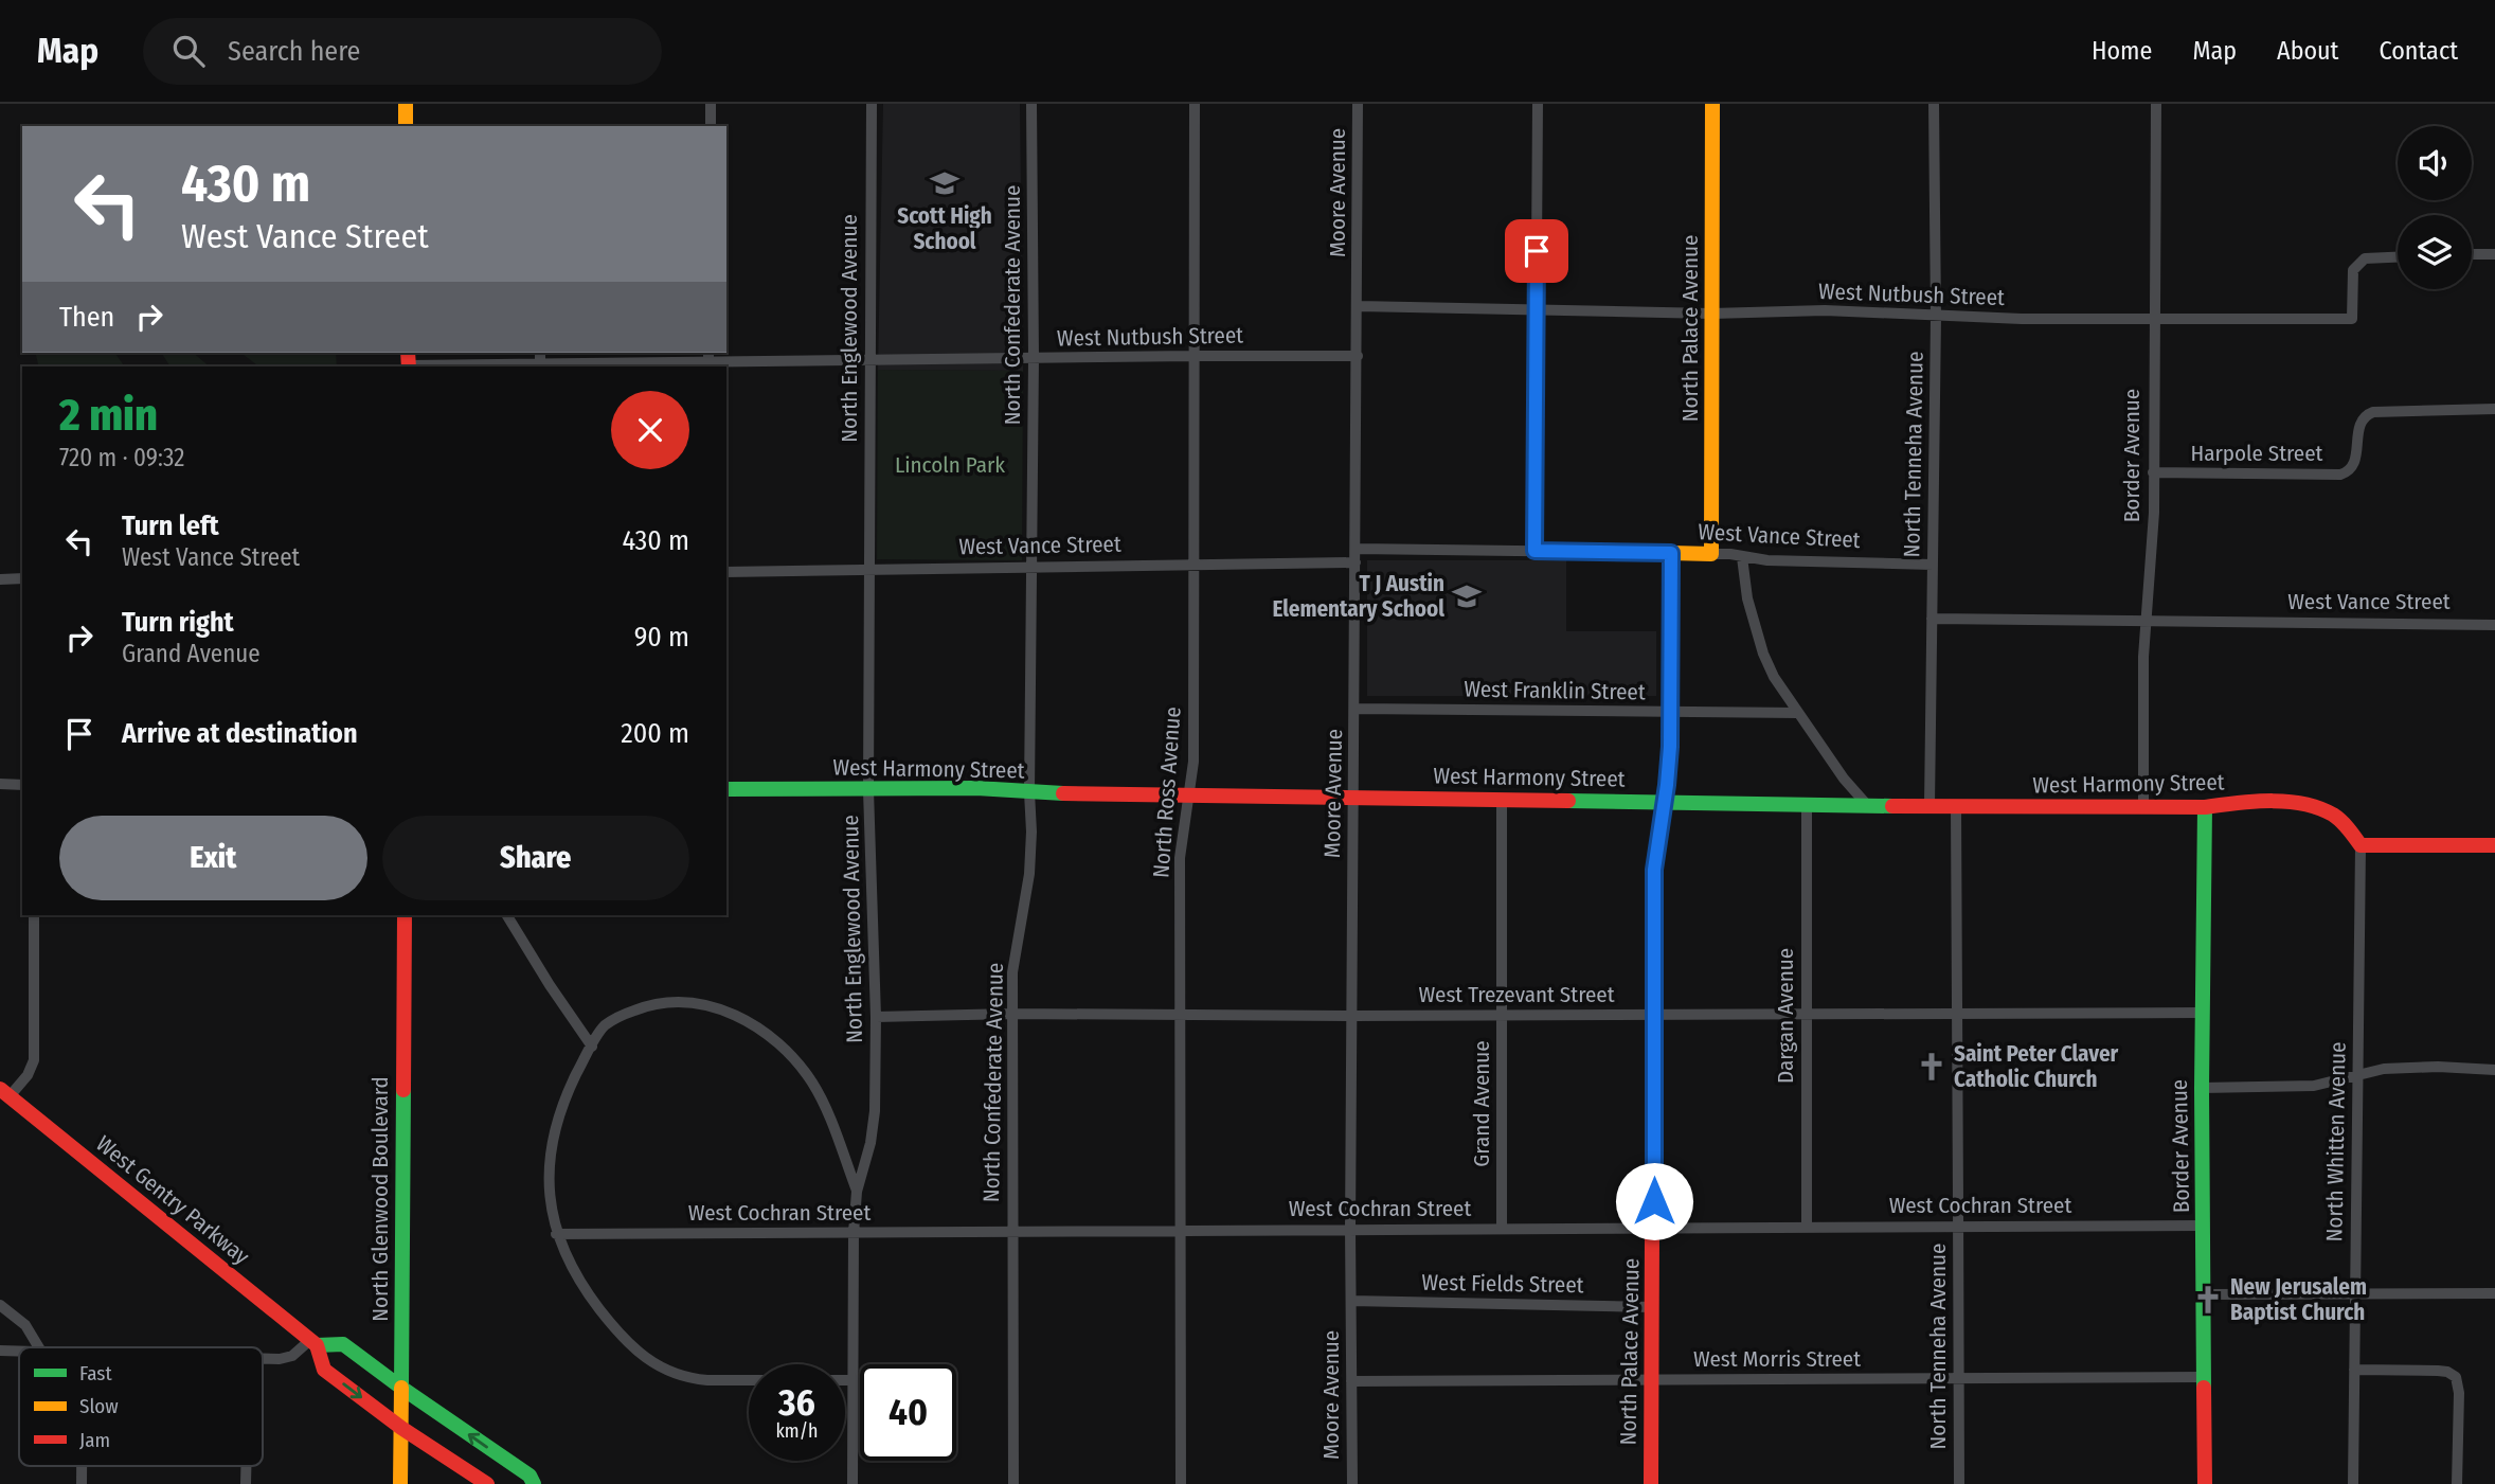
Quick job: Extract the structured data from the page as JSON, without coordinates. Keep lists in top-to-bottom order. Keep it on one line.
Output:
{"streets":{"street":["Moore Avenue","West Nutbush Street","North Confederate Avenue","North Englewood Avenue","North Palace Avenue","Harpole Street","North Tenneha Avenue","Border Avenue","West Vance Street","West Franklin Street","West Harmony Street","North Ross Avenue","West Trezevant Street","Dargan Avenue","Grand Avenue","North Whitten Avenue","North Glenwood Boulevard","West Gentry Parkway","West Cochran Street","West Fields Street","West Morris Street"]},"crossings":[["Moore Avenue","West Nutbush Street"],["Moore Avenue","West Vance Street"],["Moore Avenue","West Franklin Street"],["Moore Avenue","West Harmony Street"],["Moore Avenue","West Trezevant Street"],["Moore Avenue","West Cochran Street"],["Moore Avenue","West Fields Street"],["Moore Avenue","West Morris Street"],["West Nutbush Street","North Confederate Avenue"],["West Nutbush Street","North Englewood Avenue"],["West Nutbush Street","North Palace Avenue"],["West Nutbush Street","North Tenneha Avenue"],["West Nutbush Street","Border Avenue"],["West Nutbush Street","North Ross Avenue"],["North Confederate Avenue","West Vance Street"],["North Confederate Avenue","West Harmony Street"],["North Confederate Avenue","West Trezevant Street"],["North Confederate Avenue","West Cochran Street"],["North Englewood Avenue","West Vance Street"],["North Englewood Avenue","West Harmony Street"],["North Englewood Avenue","West Trezevant Street"],["North Englewood Avenue","West Cochran Street"],["North Palace Avenue","West Vance Street"],["North Palace Avenue","West Franklin Street"],["North Palace Avenue","West Harmony Street"],["North Palace Avenue","West Trezevant Street"],["North Palace Avenue","West Cochran Street"],["North Palace Avenue","West Fields Street"],["North Palace Avenue","West Morris Street"],["Harpole Street","Border Avenue"],["North Tenneha Avenue","West Vance Street"],["North Tenneha Avenue","West Harmony Street"],["North Tenneha Avenue","West Trezevant Street"],["North Tenneha Avenue","West Cochran Street"],["North Tenneha Avenue","West Morris Street"],["Border Avenue","West Vance Street"],["Border Avenue","West Harmony Street"],["Border Avenue","West Trezevant Street"],["Border Avenue","West Cochran Street"],["Border Avenue","West Morris Street"],["West Vance Street","North Ross Avenue"],["West Harmony Street","North Ross Avenue"],["West Harmony Street","Dargan Avenue"],["West Harmony Street","Grand Avenue"],["West Harmony Street","North Whitten Avenue"],["North Ross Avenue","West Trezevant Street"],["North Ross Avenue","West Cochran Street"],["West Trezevant Street","Dargan Avenue"],["West Trezevant Street","Grand Avenue"],["Dargan Avenue","West Cochran Street"],["Grand Avenue","West Cochran Street"],["North Glenwood Boulevard","West Gentry Parkway"]],"parks":["Lincoln Park"],"places":{"school or university":["Scott High School","T J Austin Elementary School"],"church":["Saint Peter Claver Catholic Church","New Jerusalem Baptist Church"]},"legend":["Fast","Slow","Jam"],"page":{"header":"Map","search":"Search here","nav":["Home","Map","About","Contact"],"turn":["430 m","West Vance Street"],"then":"Then","heading":["2 min","720 m · 09:32"],"list":[{"name":"Turn left","note":"West Vance Street","value":"430 m"},{"name":"Turn right","note":"Grand Avenue","value":"90 m"},{"name":"Arrive at destination","value":"200 m"}],"buttons":["Exit","Share"],"speed":"36 km/h","limit":"40"}}
